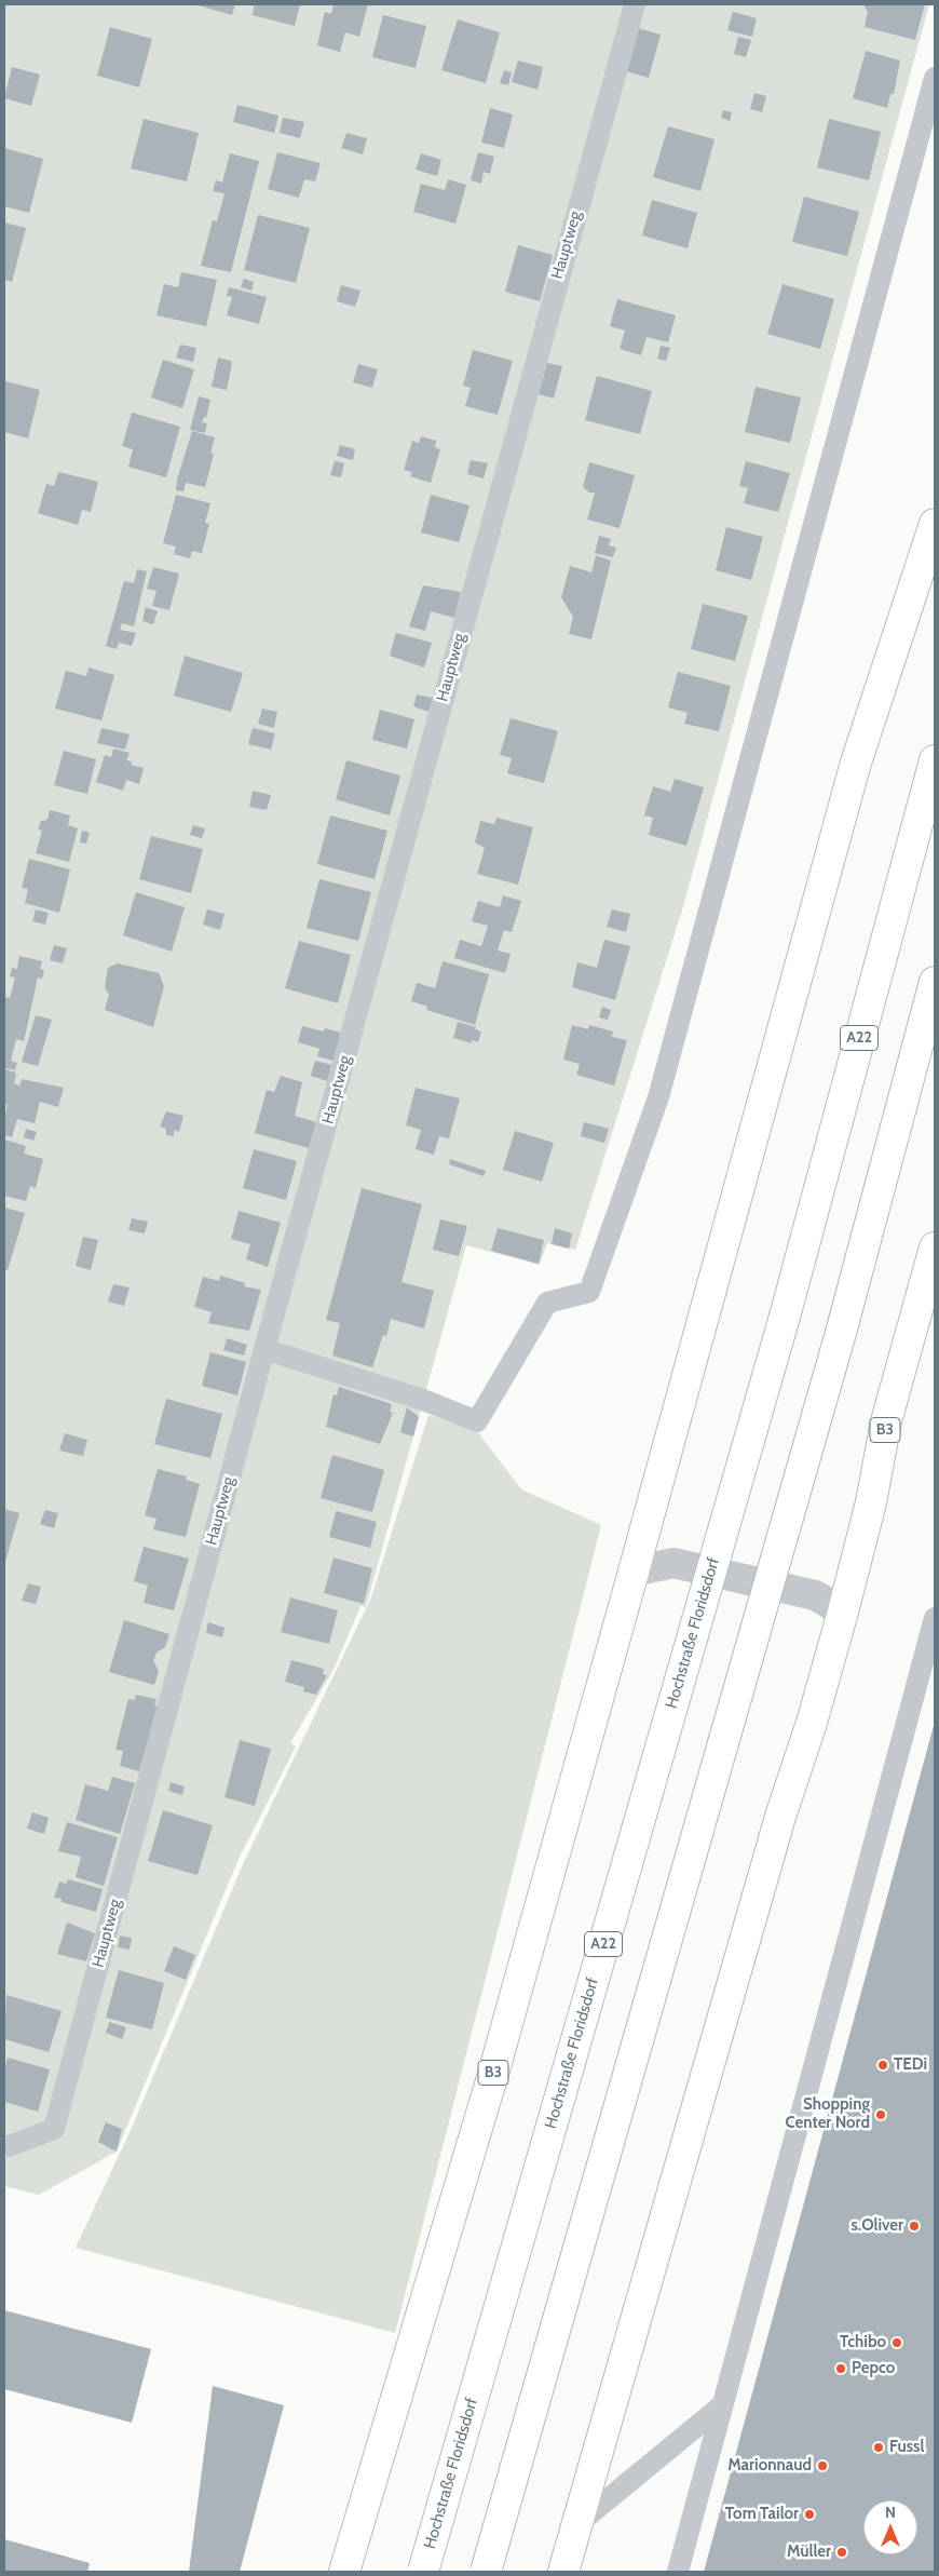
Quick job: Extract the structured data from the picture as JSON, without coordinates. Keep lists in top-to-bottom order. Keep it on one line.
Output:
{"streets":{"main road":["A22","B3","Hochstraße Floridsdorf"],"lane":["Hauptweg"]},"places":["TEDi","Shopping Center Nord","s.Oliver","Tchibo","Pepco","Fussl","Marionnaud","Tom Tailor","Müller"],"north":"top"}
